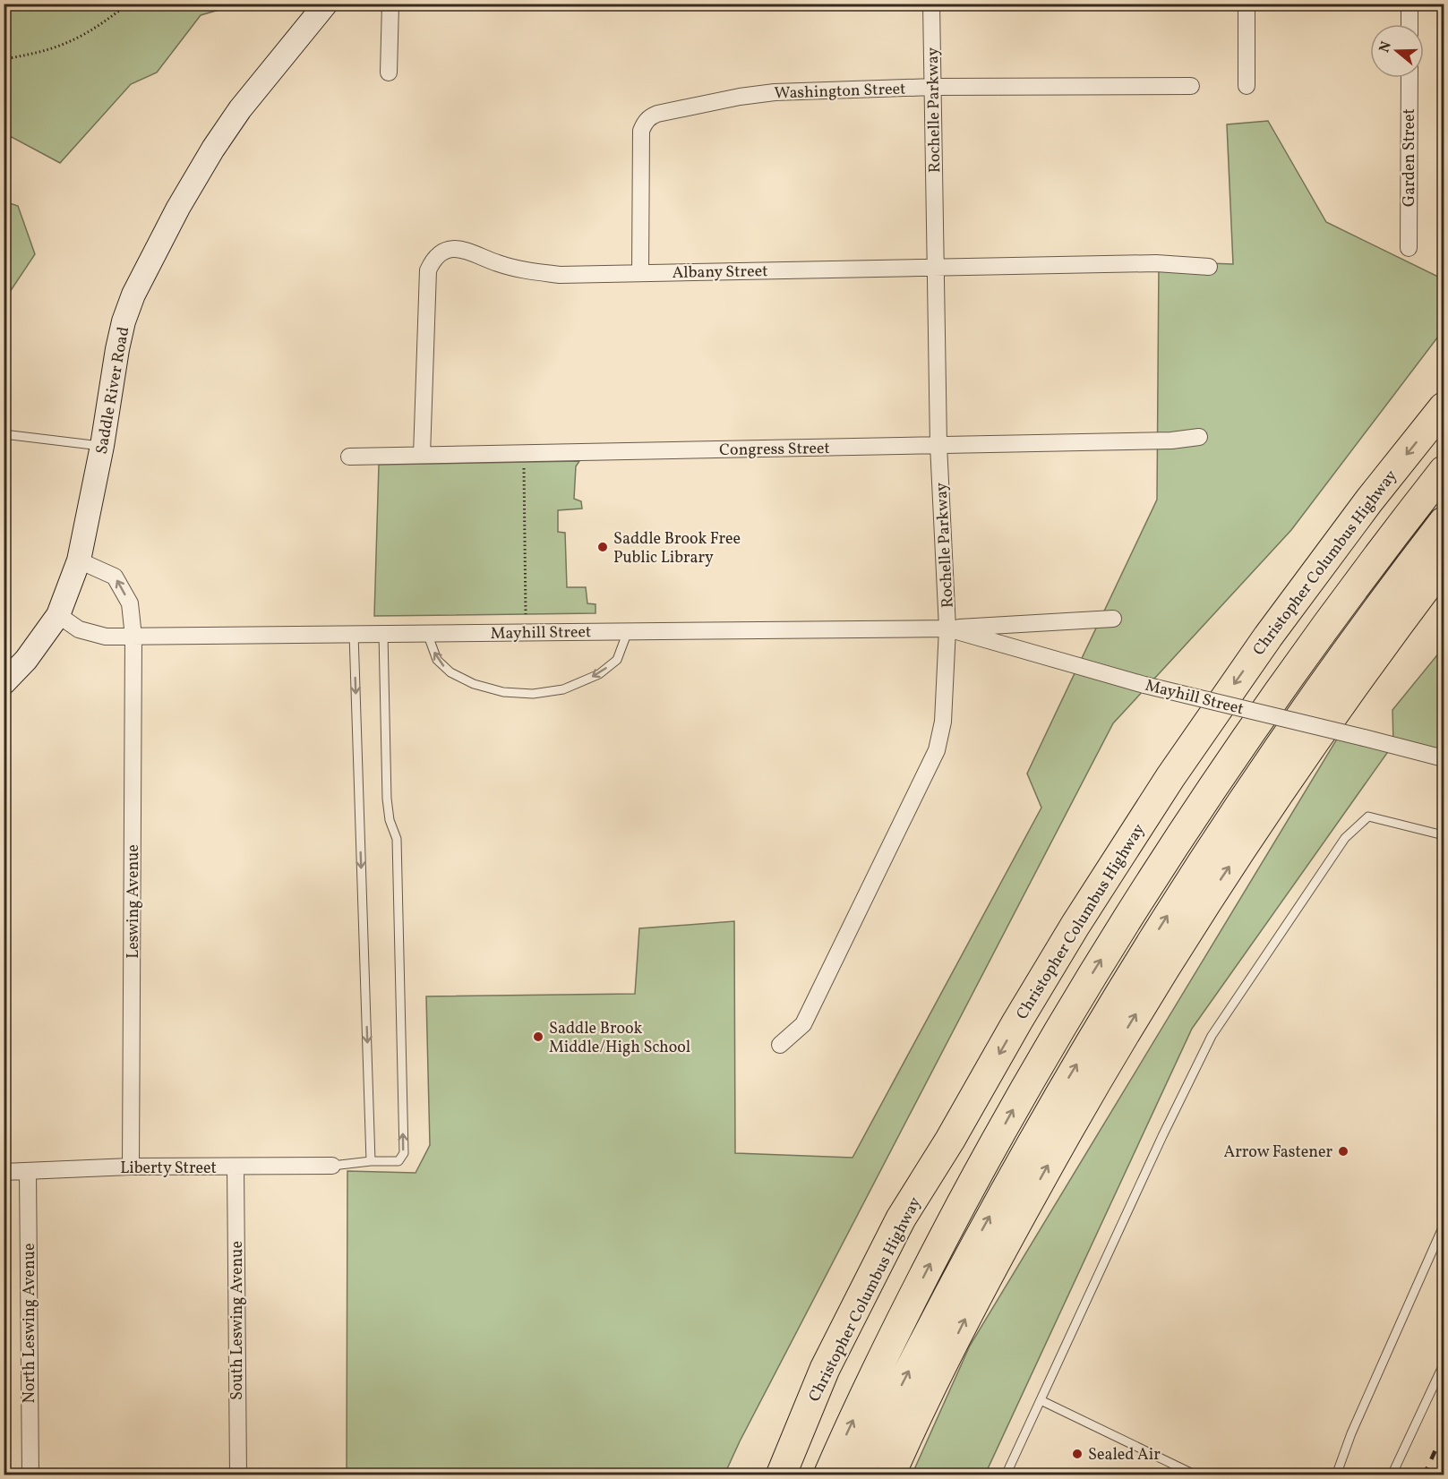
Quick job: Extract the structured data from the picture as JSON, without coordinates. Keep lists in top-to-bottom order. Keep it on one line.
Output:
{"streets":{"highway":["Christopher Columbus Highway"],"street":["Washington Street","Rochelle Parkway","Garden Street","Albany Street","Saddle River Road","Congress Street","Mayhill Street","Leswing Avenue","Liberty Street","South Leswing Avenue","North Leswing Avenue"]},"crossings":[["Washington Street","Rochelle Parkway"],["Washington Street","Albany Street"],["Rochelle Parkway","Albany Street"],["Rochelle Parkway","Congress Street"],["Rochelle Parkway","Mayhill Street"],["Albany Street","Congress Street"],["Saddle River Road","Mayhill Street"],["Mayhill Street","Leswing Avenue"],["Leswing Avenue","Liberty Street"],["Liberty Street","South Leswing Avenue"],["Liberty Street","North Leswing Avenue"]],"places":["Saddle Brook Free Public Library","Saddle Brook Middle/High School","Arrow Fastener","Sealed Air"],"north":"left"}
